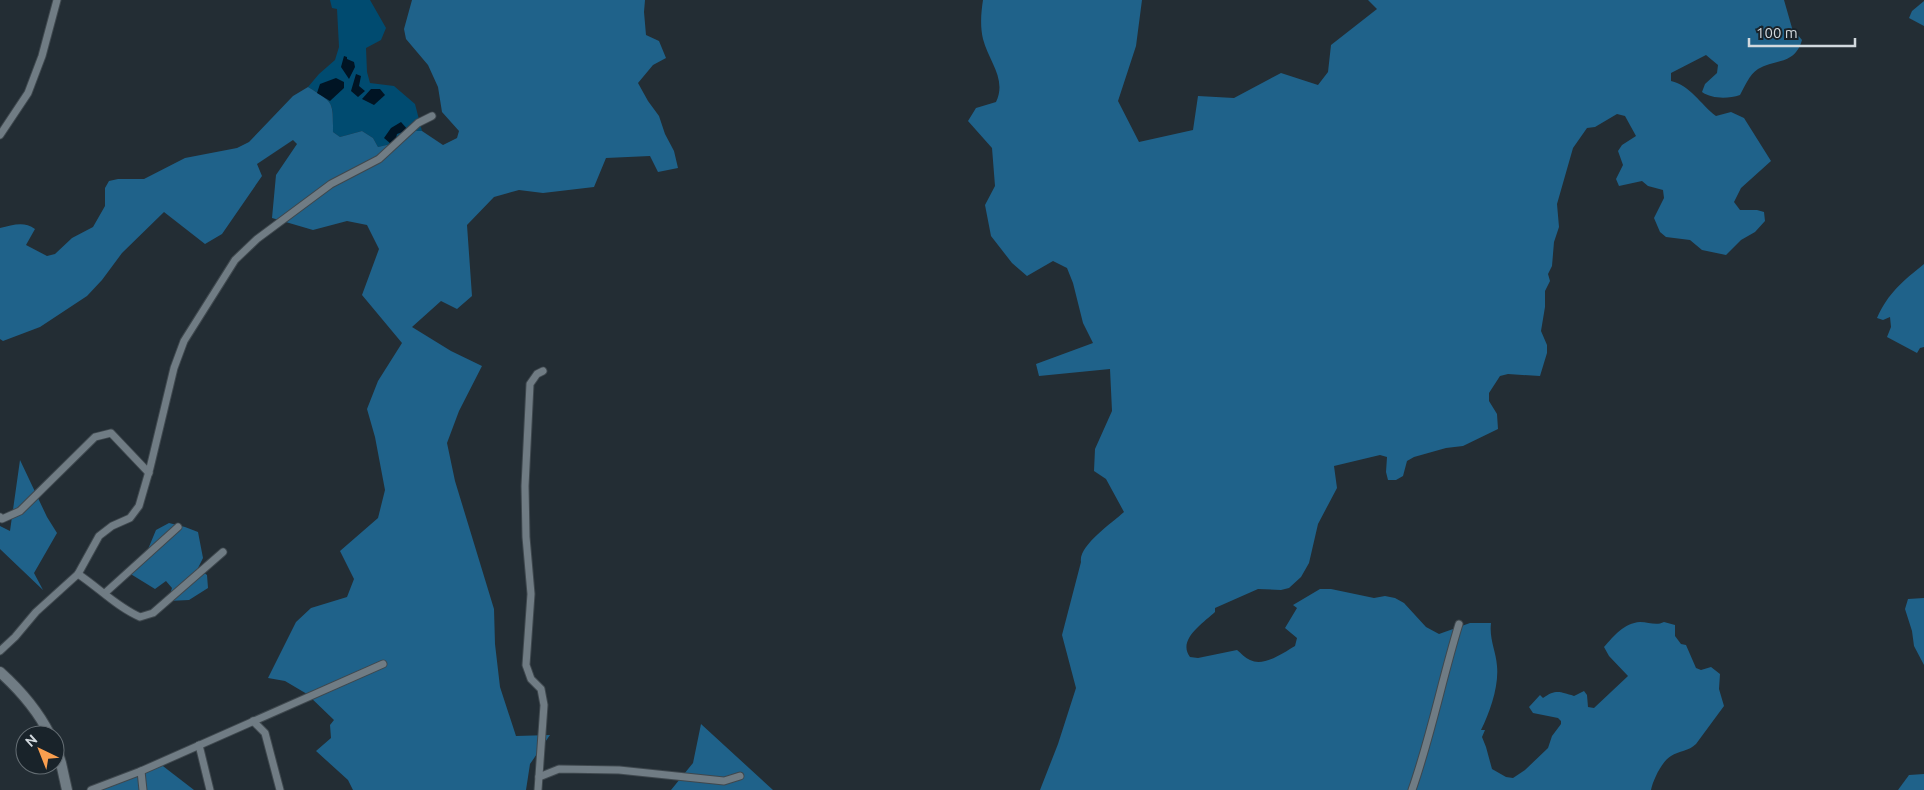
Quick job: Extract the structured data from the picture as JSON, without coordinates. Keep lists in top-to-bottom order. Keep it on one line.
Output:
{"scale_bar":"100 m","north":"top left"}
